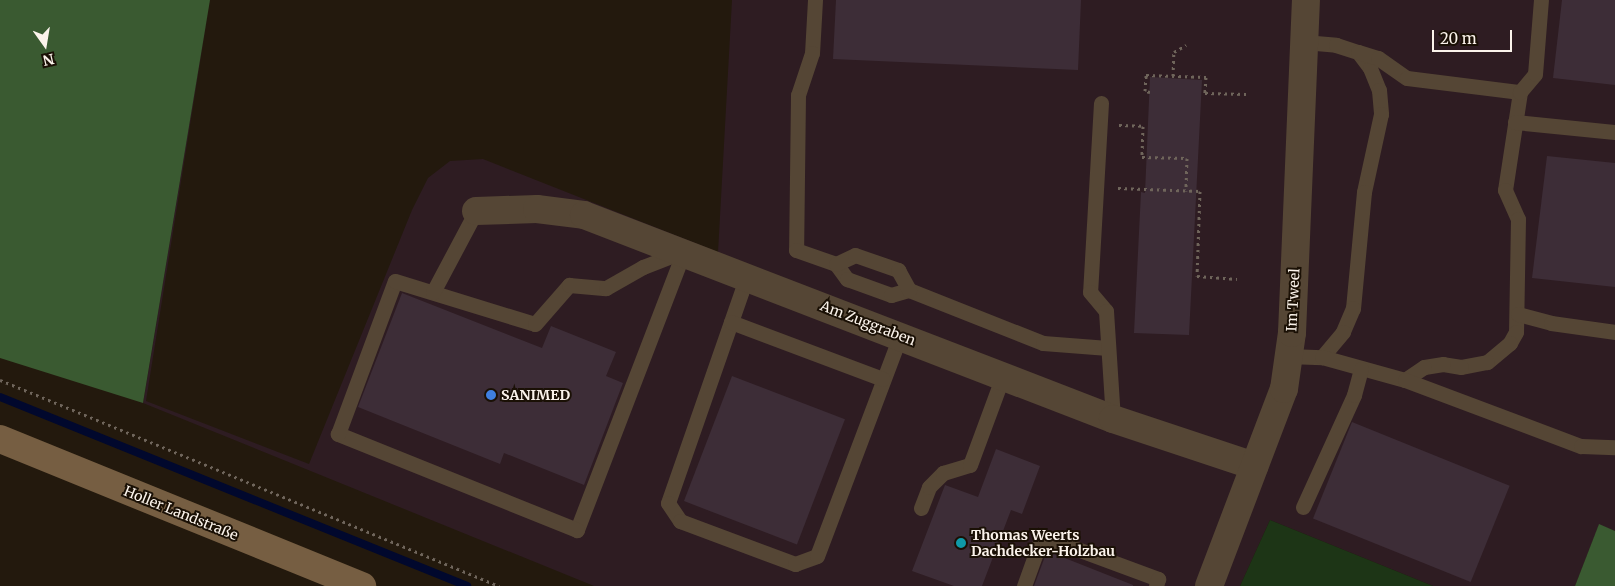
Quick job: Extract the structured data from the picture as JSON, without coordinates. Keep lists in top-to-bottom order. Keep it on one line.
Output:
{"streets":{"main road":["Holler Landstraße"],"street":["Im Tweel","Am Zuggraben"]},"crossings":[["Im Tweel","Am Zuggraben"]],"places":["SANIMED","Thomas Weerts Dachdecker-Holzbau"],"scale_bar":"20 m","north":"bottom"}
